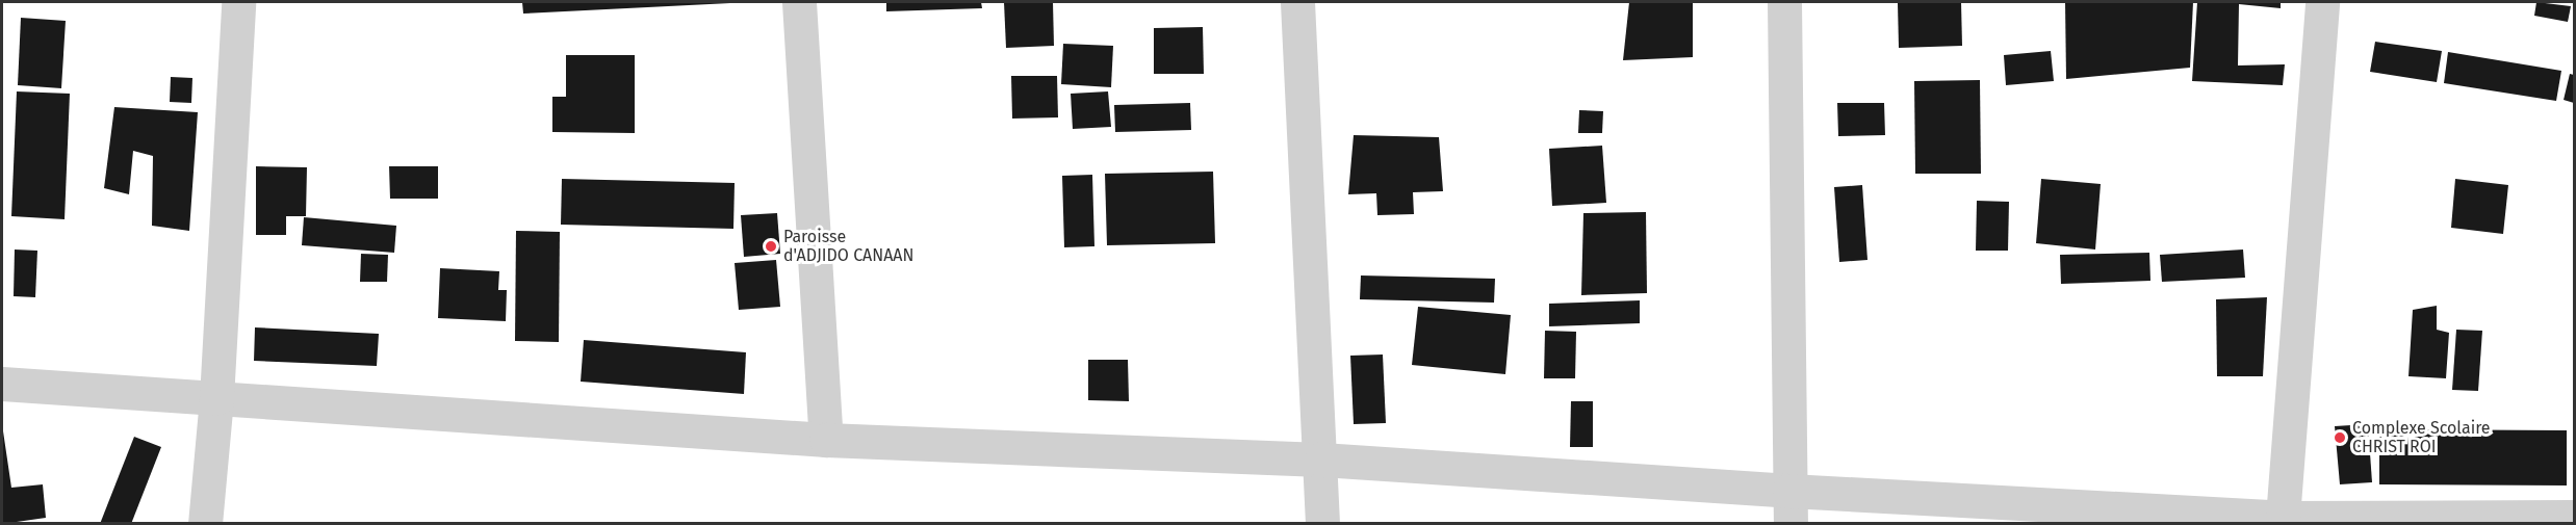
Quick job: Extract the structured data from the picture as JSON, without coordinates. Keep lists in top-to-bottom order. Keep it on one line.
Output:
{"places":["Paroisse d'ADJIDO CANAAN","Complexe Scolaire CHRIST ROI"]}
